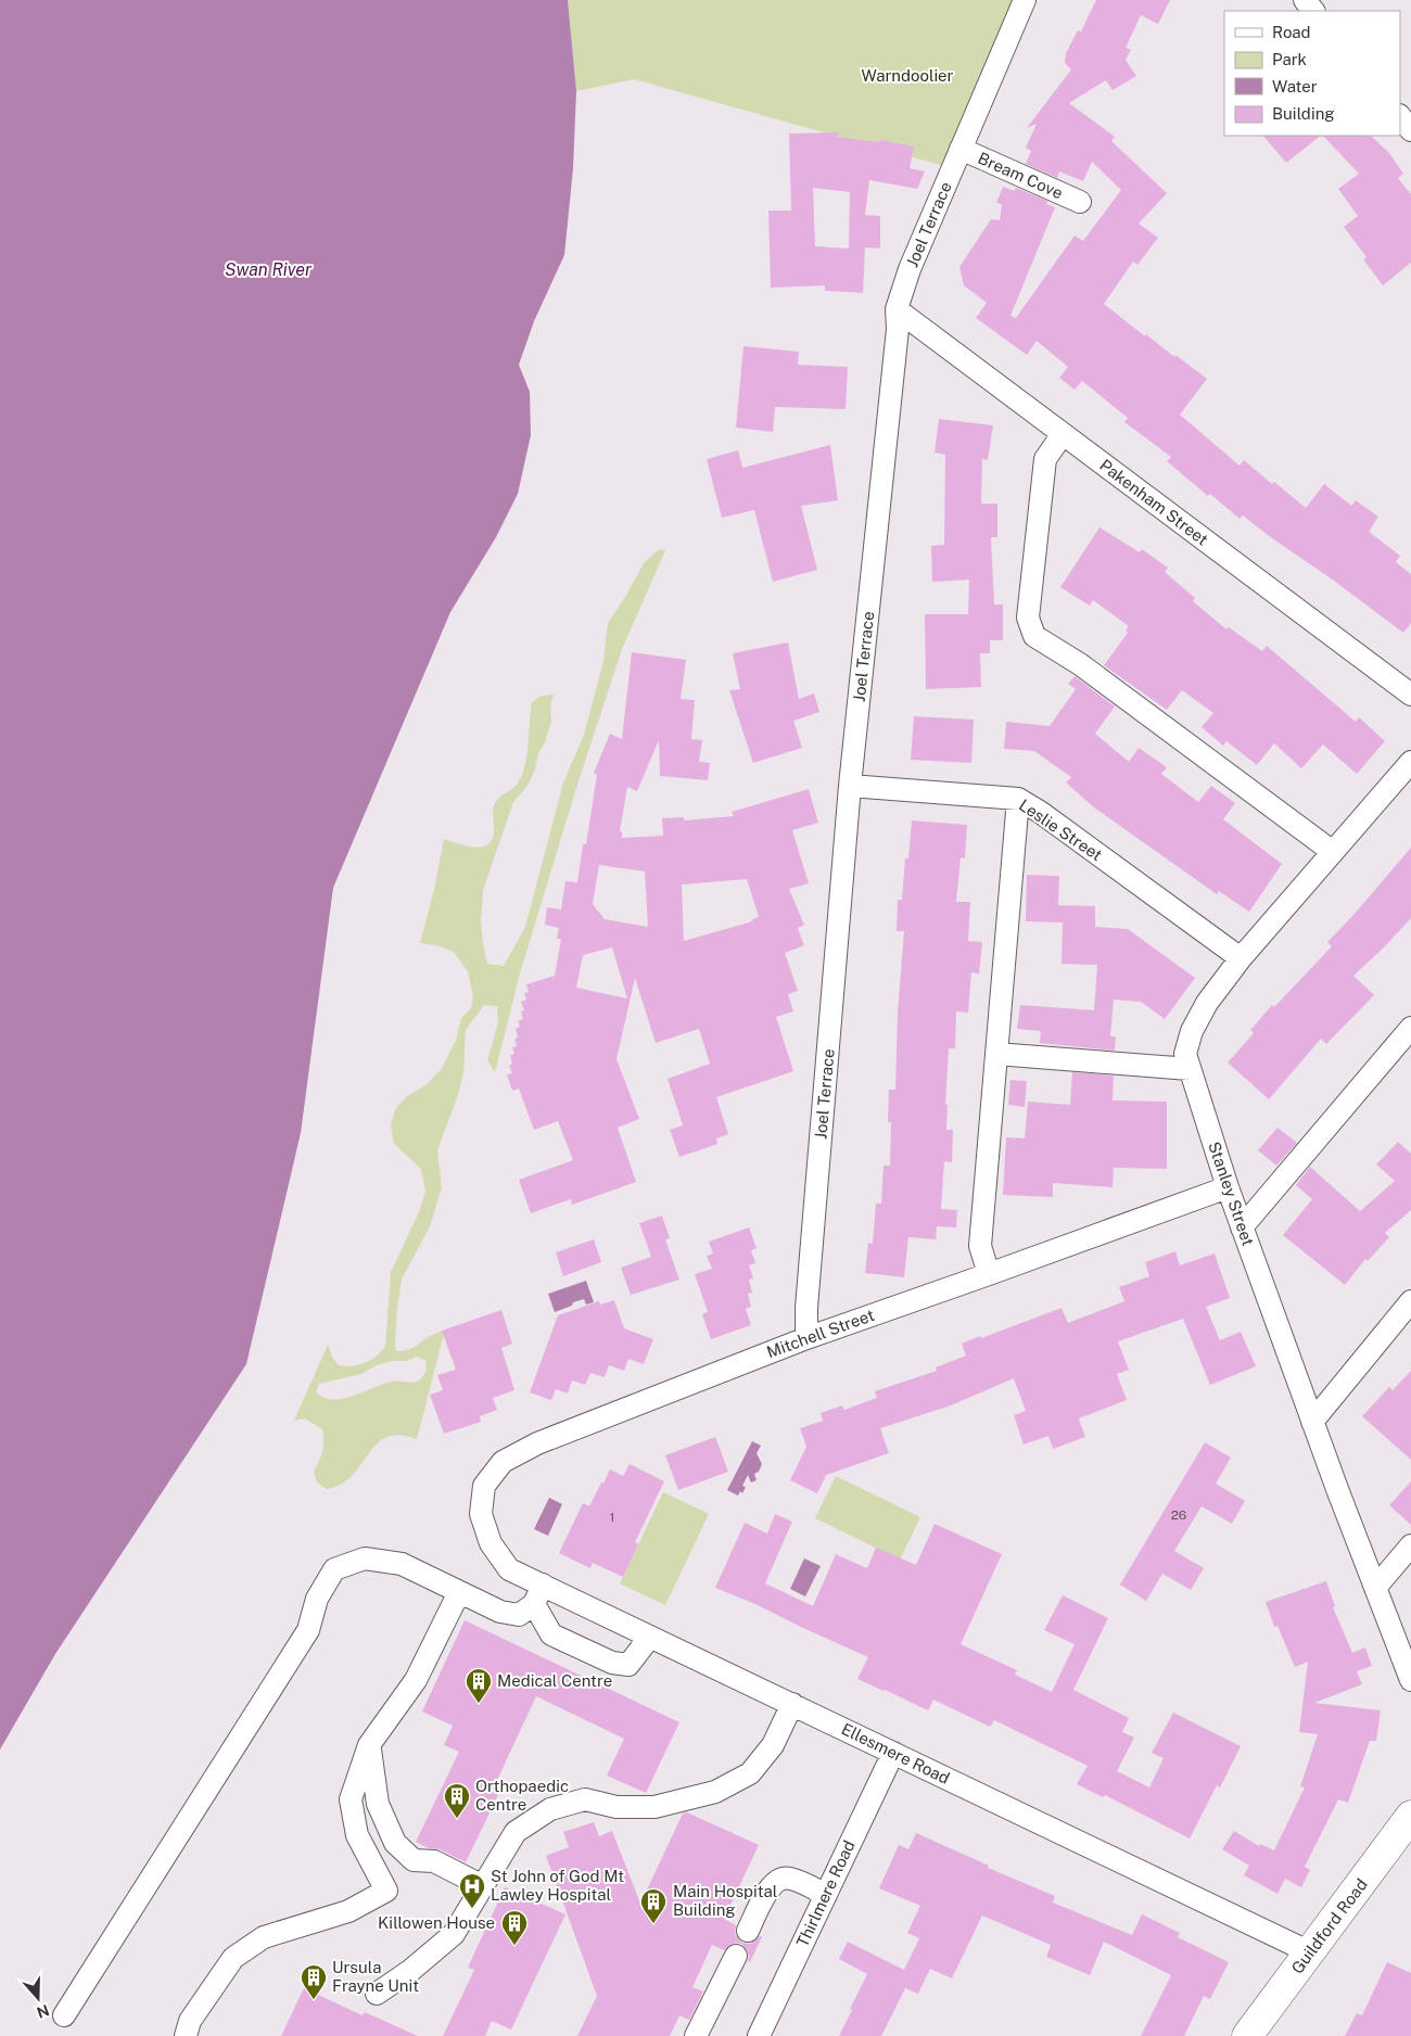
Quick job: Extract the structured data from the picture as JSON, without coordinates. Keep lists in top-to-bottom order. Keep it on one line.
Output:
{"streets":{"highway":["Guildford Road"],"street":["Bream Cove","Joel Terrace","Pakenham Street","Leslie Street","Stanley Street","Mitchell Street","Ellesmere Road","Thirlmere Road"]},"crossings":[["Bream Cove","Joel Terrace"],["Joel Terrace","Pakenham Street"],["Joel Terrace","Leslie Street"],["Joel Terrace","Mitchell Street"],["Leslie Street","Stanley Street"],["Stanley Street","Mitchell Street"],["Mitchell Street","Ellesmere Road"],["Ellesmere Road","Thirlmere Road"],["Ellesmere Road","Guildford Road"]],"water":["Swan River"],"parks":["Warndoolier"],"places":{"building":["Medical Centre","Orthopaedic Centre","Main Hospital Building","Killowen House","Ursula Frayne Unit"],"hospital":["St John of God Mt Lawley Hospital"]},"house_numbers":["26","1"],"legend":["Road","Park","Water","Building"],"north":"bottom"}
